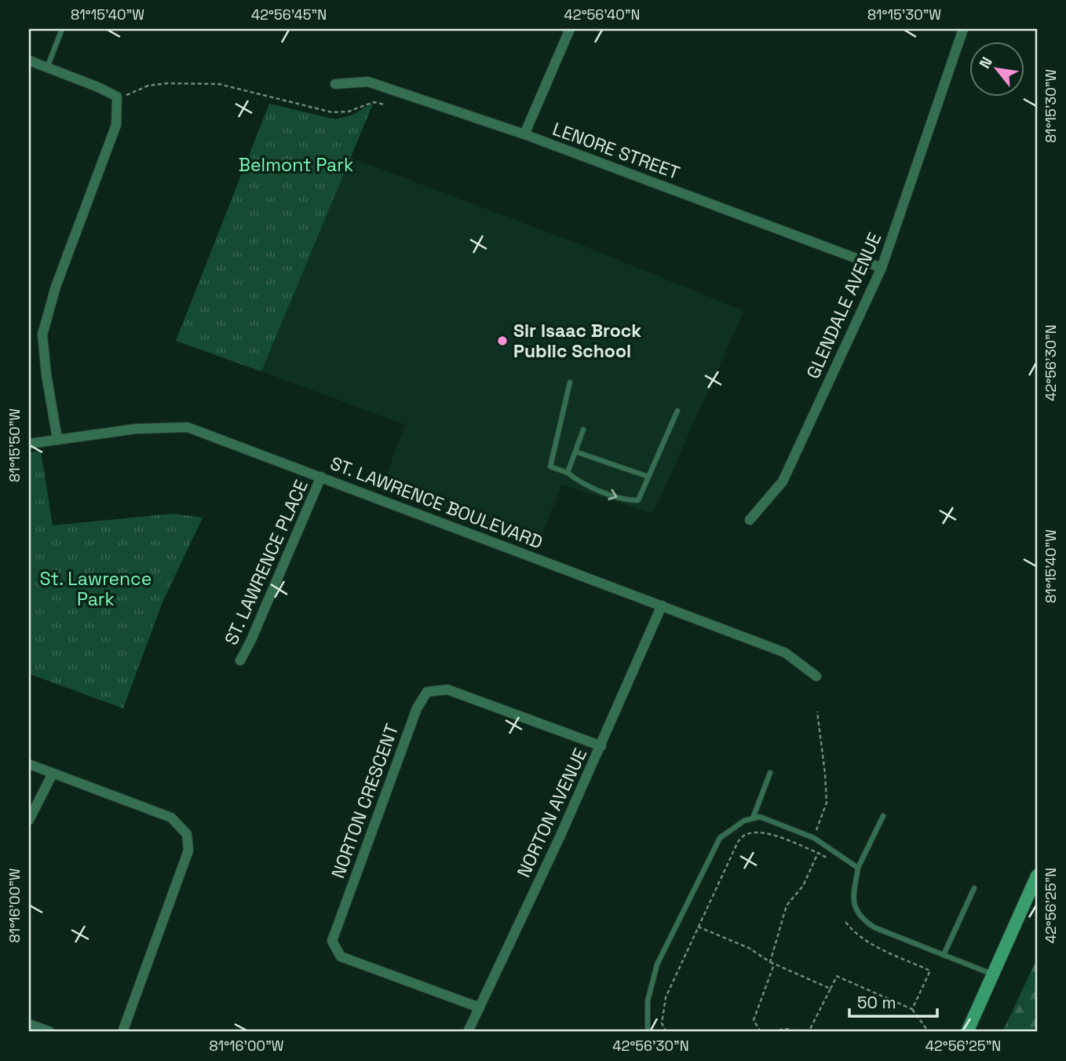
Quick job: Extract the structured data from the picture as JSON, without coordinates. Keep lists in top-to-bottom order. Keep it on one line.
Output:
{"streets":{"street":["LENORE STREET","GLENDALE AVENUE","ST. LAWRENCE BOULEVARD","ST. LAWRENCE PLACE","NORTON CRESCENT","NORTON AVENUE"]},"crossings":[["LENORE STREET","GLENDALE AVENUE"],["ST. LAWRENCE BOULEVARD","ST. LAWRENCE PLACE"],["ST. LAWRENCE BOULEVARD","NORTON AVENUE"],["NORTON CRESCENT","NORTON AVENUE"]],"parks":["Belmont Park","St. Lawrence Park"],"places":["Sir Isaac Brock Public School"],"scale_bar":"50 m","north":"top left","coordinates":["81°15'40\"W","42°56'45\"N","42°56'40\"N","81°15'30\"W","42°56'30\"N","81°15'50\"W","42°56'25\"N","81°16'00\"W"]}
